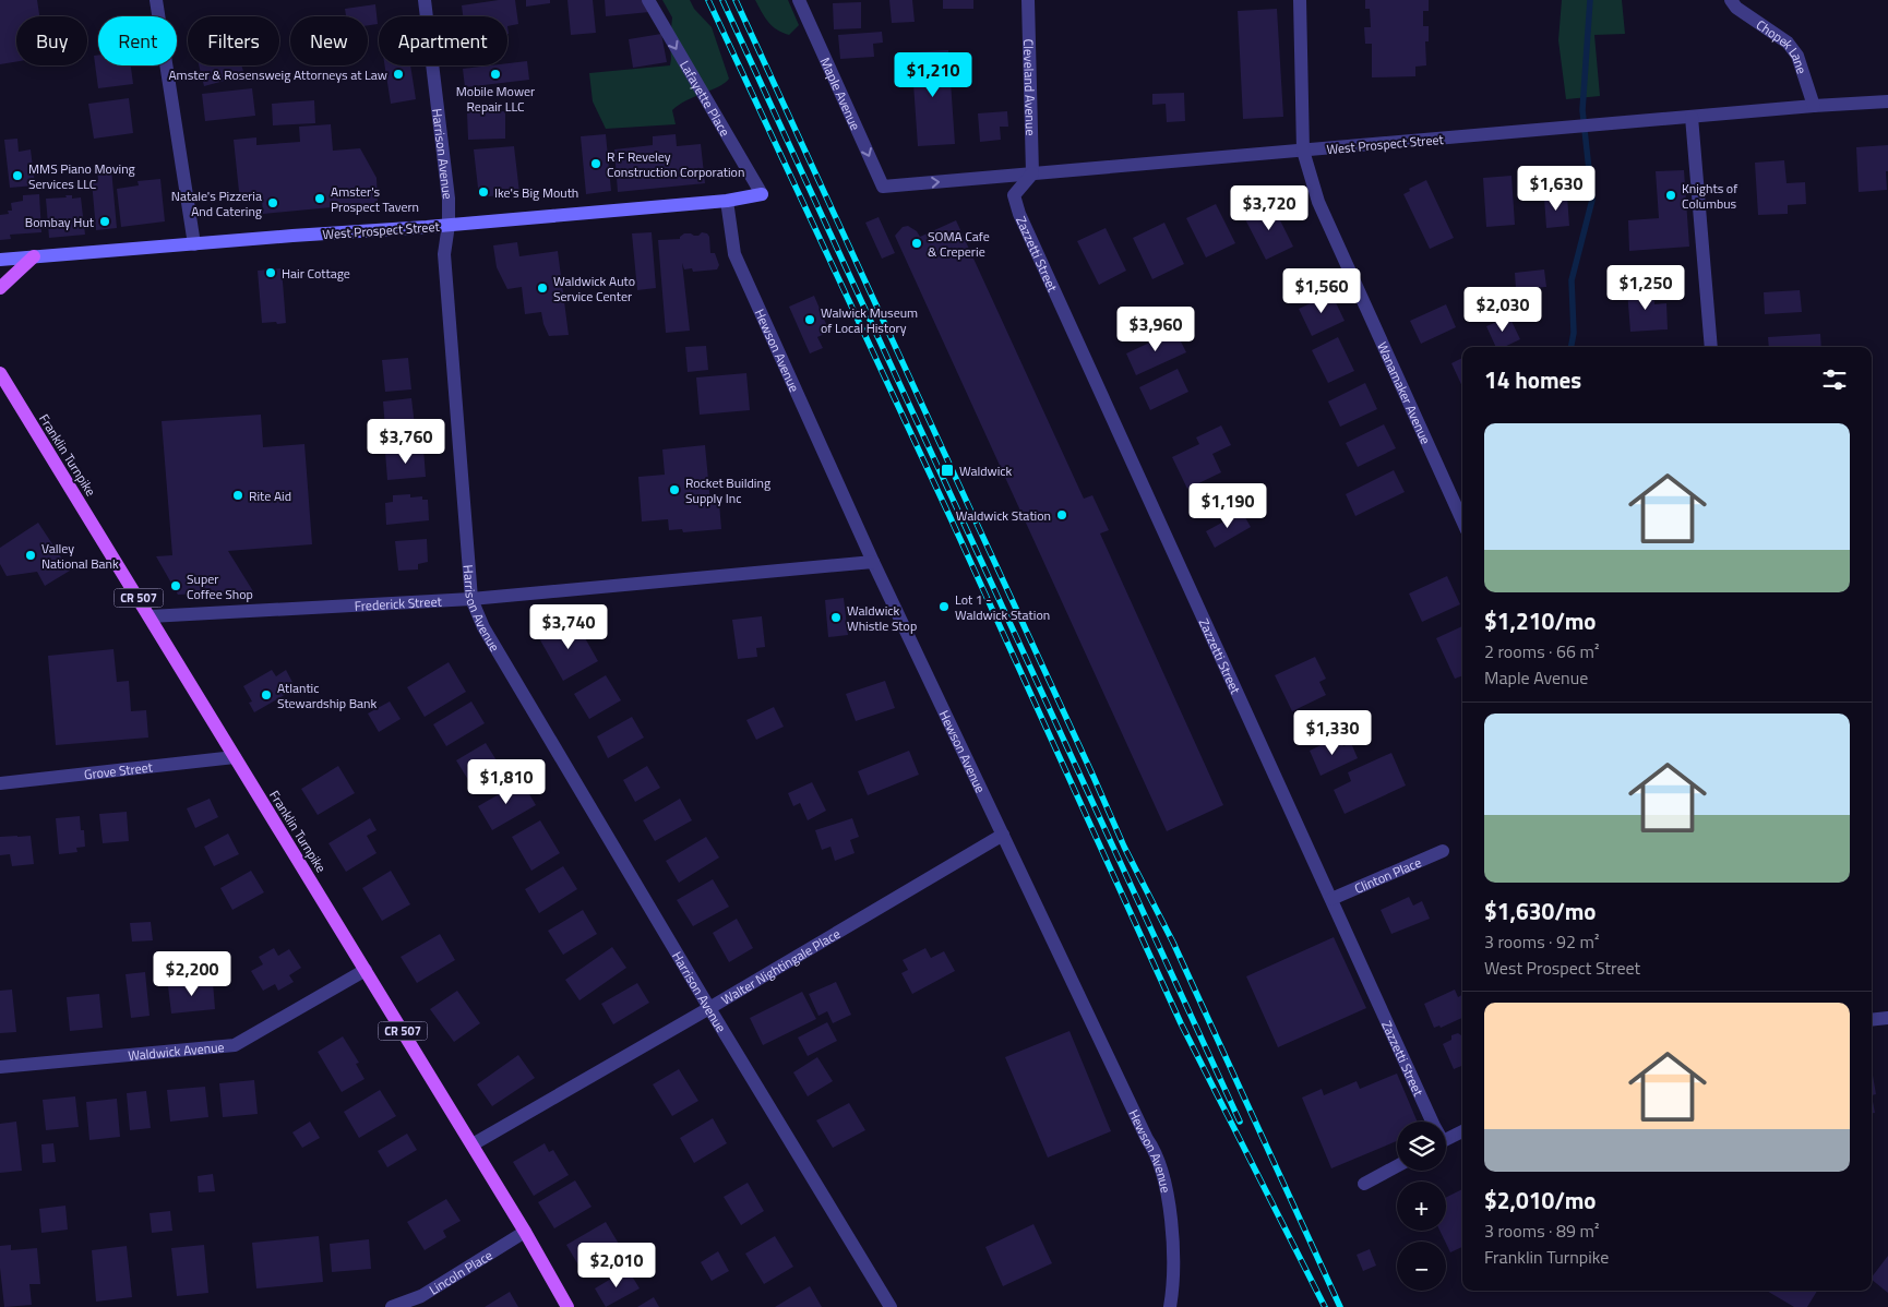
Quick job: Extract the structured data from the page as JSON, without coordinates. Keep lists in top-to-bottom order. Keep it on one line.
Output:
{"streets":{"main road":["Franklin Turnpike","CR 507"],"street":["Chopek Lane","Cleveland Avenue","Maple Avenue","Lafayette Place","West Prospect Street","Harrison Avenue","Zazzetti Street","Hewson Avenue","Wanamaker Avenue","Frederick Street","Grove Street","Clinton Place","Walter Nightingale Place","Waldwick Avenue","Lincoln Place"]},"crossings":[["Chopek Lane","West Prospect Street"],["Cleveland Avenue","West Prospect Street"],["Cleveland Avenue","Zazzetti Street"],["Maple Avenue","West Prospect Street"],["Lafayette Place","West Prospect Street"],["West Prospect Street","Harrison Avenue"],["West Prospect Street","Zazzetti Street"],["West Prospect Street","Hewson Avenue"],["West Prospect Street","Wanamaker Avenue"],["Harrison Avenue","Frederick Street"],["Harrison Avenue","Walter Nightingale Place"],["Zazzetti Street","Clinton Place"],["Hewson Avenue","Frederick Street"],["Hewson Avenue","Walter Nightingale Place"],["Franklin Turnpike","Frederick Street"],["Franklin Turnpike","Grove Street"],["Franklin Turnpike","Walter Nightingale Place"],["Franklin Turnpike","Waldwick Avenue"],["Franklin Turnpike","Lincoln Place"]],"one_way":["Maple Avenue","Lafayette Place"],"places":{"other":["Amster & Rosensweig Attorneys at Law","Mobile Mower Repair LLC","R F Reveley Construction Corporation","MMS Piano Moving Services LLC","Ike's Big Mouth","Knights of Columbus","Amster's Prospect Tavern","Natale's Pizzeria And Catering","Bombay Hut","SOMA Cafe & Creperie","Hair Cottage","Waldwick Auto Service Center","Walwick Museum of Local History","Rocket Building Supply Inc","Rite Aid","Waldwick Station","Valley National Bank","Super Coffee Shop","Lot 1 - Waldwick Station","Waldwick Whistle Stop","Atlantic Stewardship Bank"],"transit":["Waldwick"]},"page":{"chip":["Buy","Rent","Filters","New","Apartment"],"price":["$1,210","$1,630","$3,720","$1,250","$1,560","$2,030","$3,960","$3,760","$1,190","$3,740","$1,330","$1,810","$2,200","$2,010"],"heading":"14 homes","list":[{"name":"$1,210/mo","note":"2 rooms · 66 m² · Maple Avenue"},{"name":"$1,630/mo","note":"3 rooms · 92 m² · West Prospect Street"},{"name":"$2,010/mo","note":"3 rooms · 89 m² · Franklin Turnpike"}],"map_buttons":["+","−"]}}
